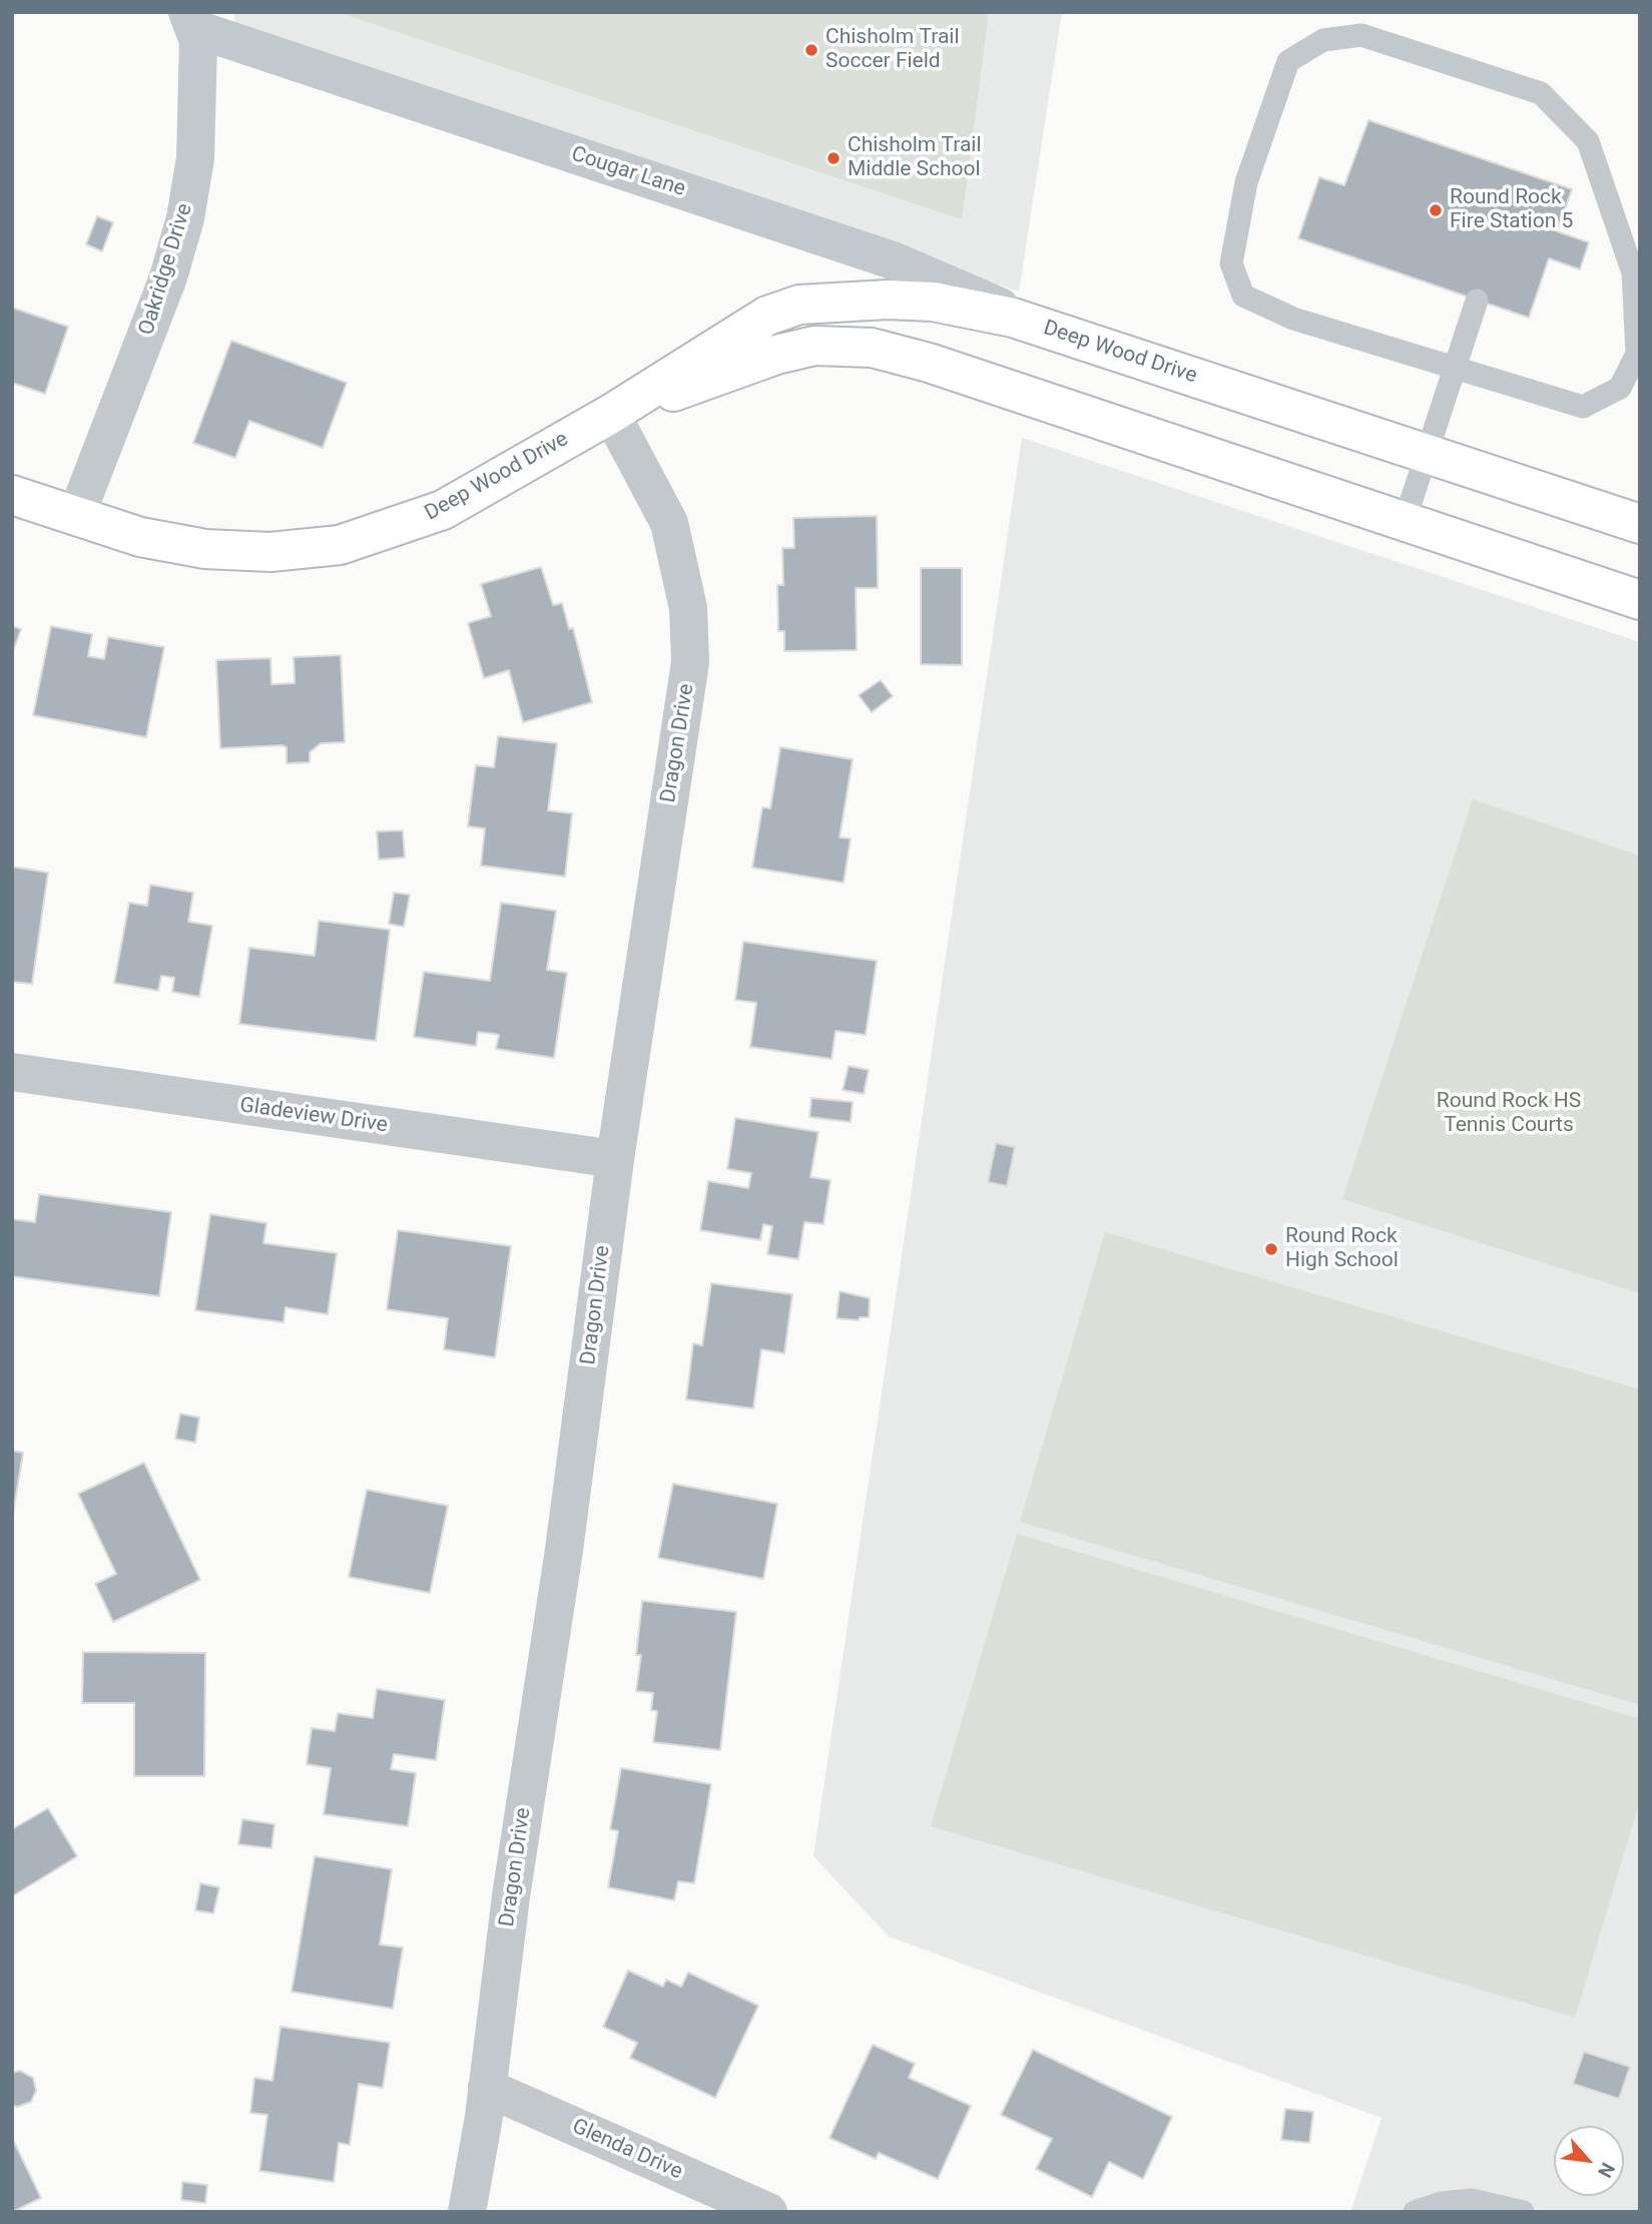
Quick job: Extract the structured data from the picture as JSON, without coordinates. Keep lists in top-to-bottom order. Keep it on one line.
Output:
{"streets":{"street":["Cougar Lane","Oakridge Drive","Deep Wood Drive","Dragon Drive","Gladeview Drive","Glenda Drive"]},"crossings":[["Cougar Lane","Oakridge Drive"],["Cougar Lane","Deep Wood Drive"],["Oakridge Drive","Deep Wood Drive"],["Deep Wood Drive","Dragon Drive"],["Dragon Drive","Gladeview Drive"],["Dragon Drive","Glenda Drive"]],"parks":["Round Rock HS Tennis Courts"],"places":["Chisholm Trail Soccer Field","Chisholm Trail Middle School","Round Rock Fire Station 5","Round Rock High School"],"north":"bottom right"}
